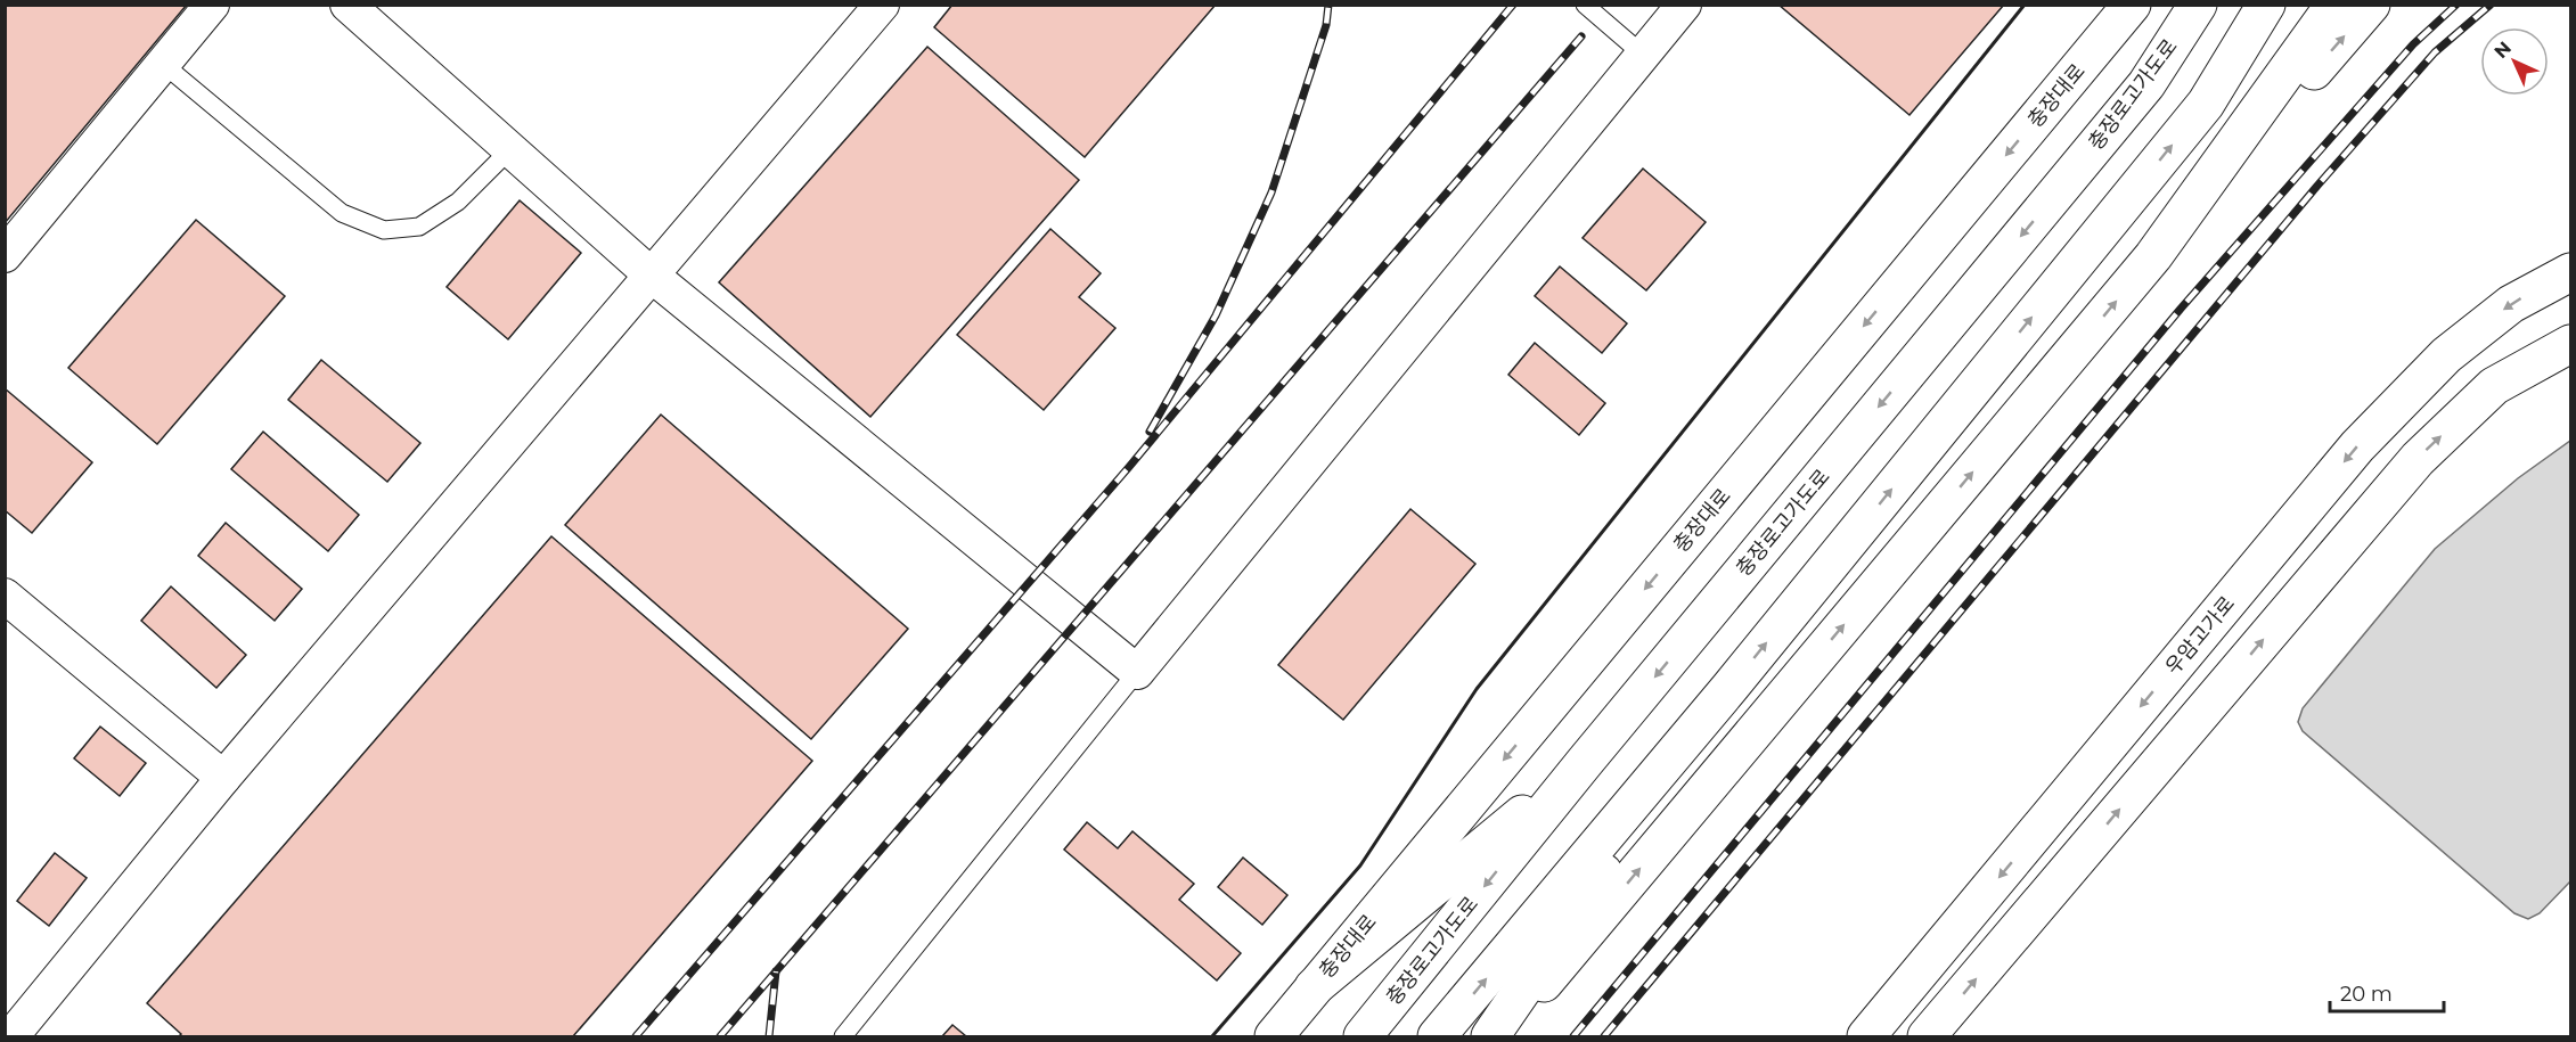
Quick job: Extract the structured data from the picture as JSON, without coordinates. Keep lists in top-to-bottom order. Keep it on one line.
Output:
{"streets":{"main road":["충장로고가도로","충장대로","우암고가로"]},"scale_bar":"20 m","north":"top left"}
